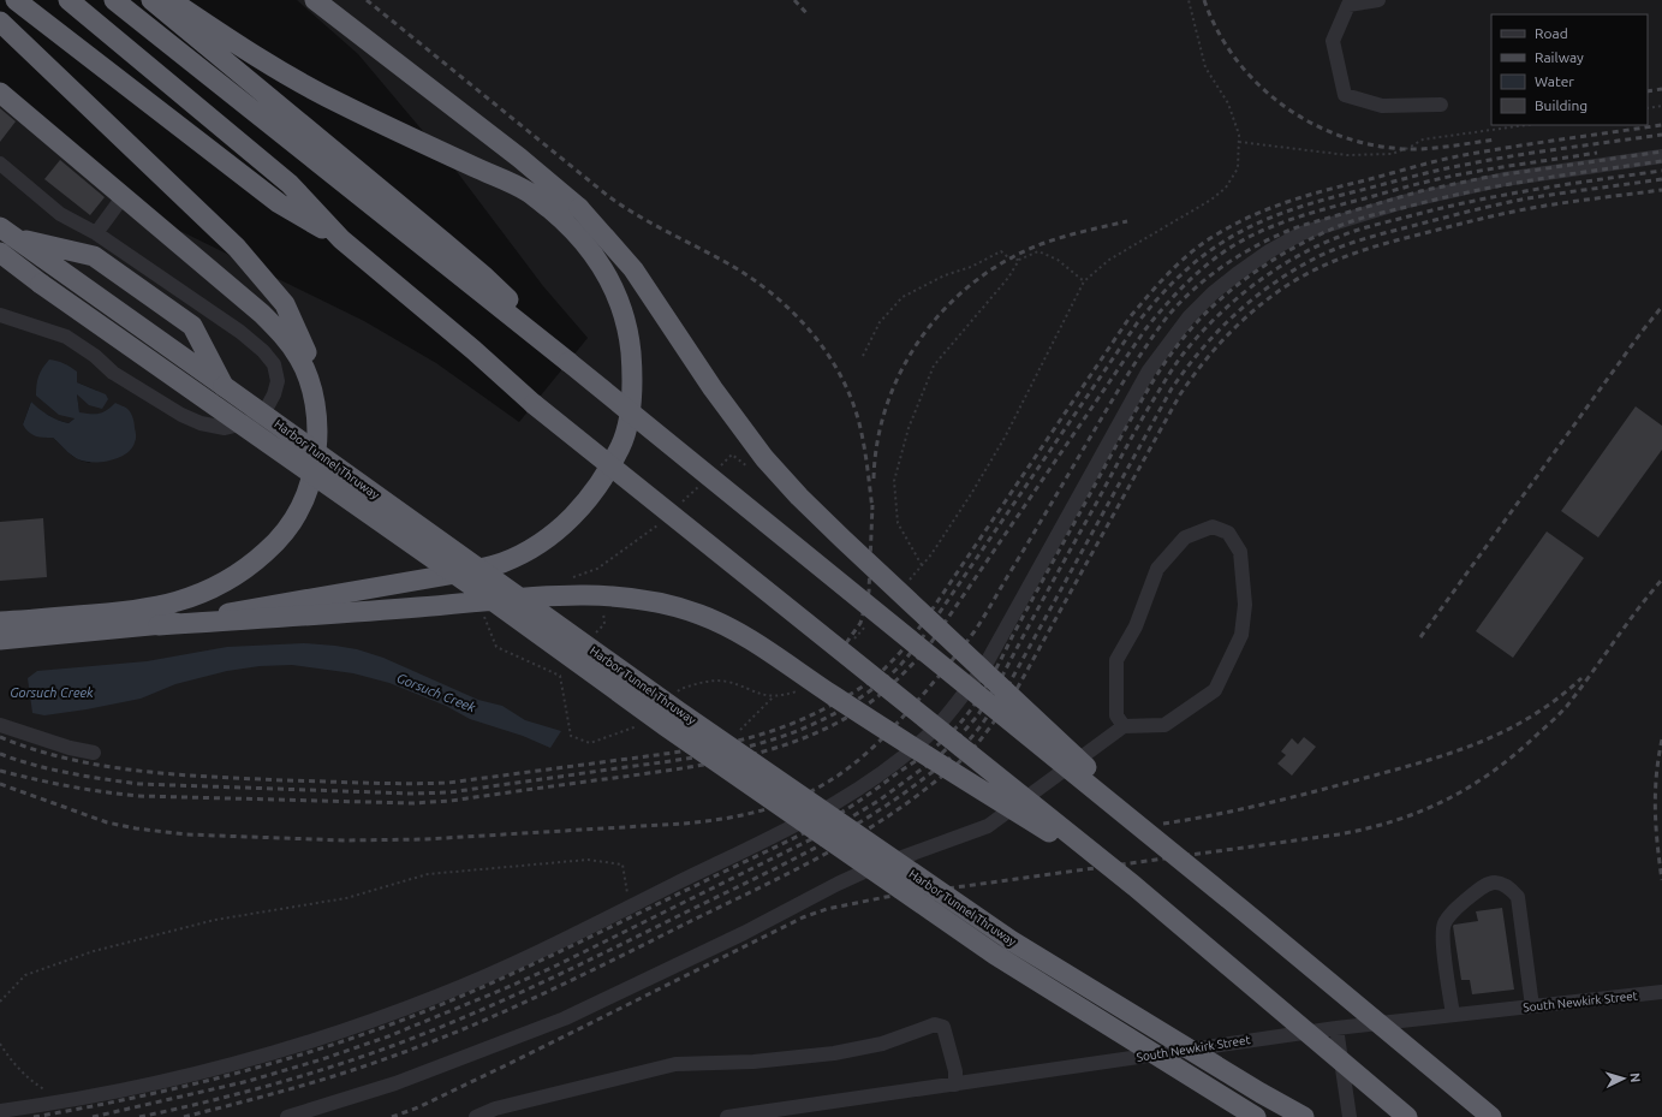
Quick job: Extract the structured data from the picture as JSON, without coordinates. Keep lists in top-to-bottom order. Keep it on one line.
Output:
{"streets":{"highway":["Harbor Tunnel Thruway"],"street":["South Newkirk Street"]},"water":["Gorsuch Creek"],"legend":["Road","Railway","Water","Building"],"north":"right"}
